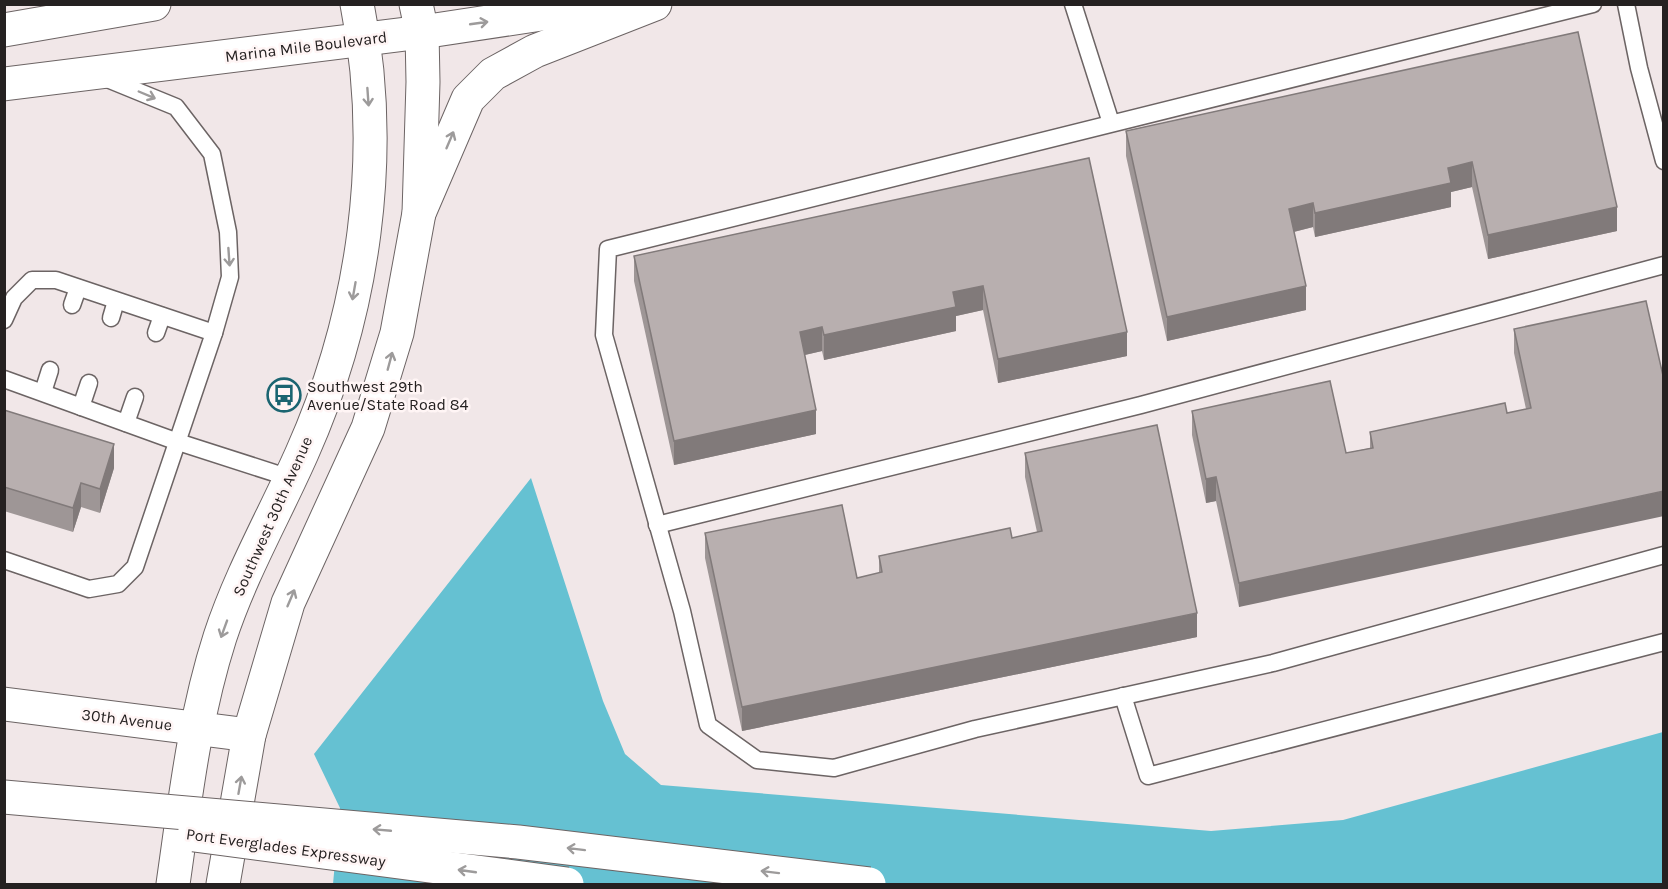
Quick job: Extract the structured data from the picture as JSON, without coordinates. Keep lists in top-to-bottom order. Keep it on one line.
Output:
{"streets":{"main road":["Marina Mile Boulevard","Southwest 30th Avenue","30th Avenue","Port Everglades Expressway"]},"crossings":[["Marina Mile Boulevard","Southwest 30th Avenue"],["Southwest 30th Avenue","30th Avenue"]],"places":{"bus stop":["Southwest 29th Avenue/State Road 84"]}}
